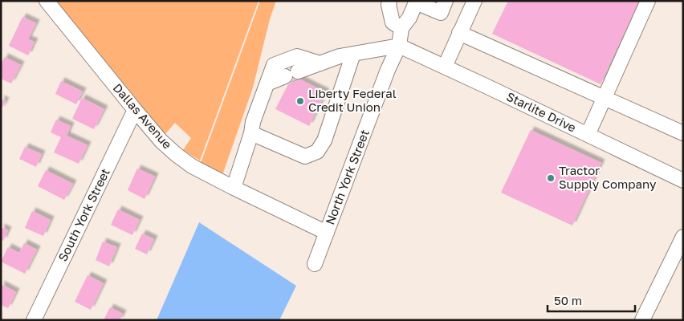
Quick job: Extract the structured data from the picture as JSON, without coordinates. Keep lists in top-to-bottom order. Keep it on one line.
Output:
{"streets":{"street":["Starlite Drive","Dallas Avenue","North York Street","South York Street"]},"crossings":[["Starlite Drive","North York Street"],["Dallas Avenue","North York Street"],["Dallas Avenue","South York Street"]],"places":["Liberty Federal Credit Union","Tractor Supply Company"],"scale_bar":"50 m"}
